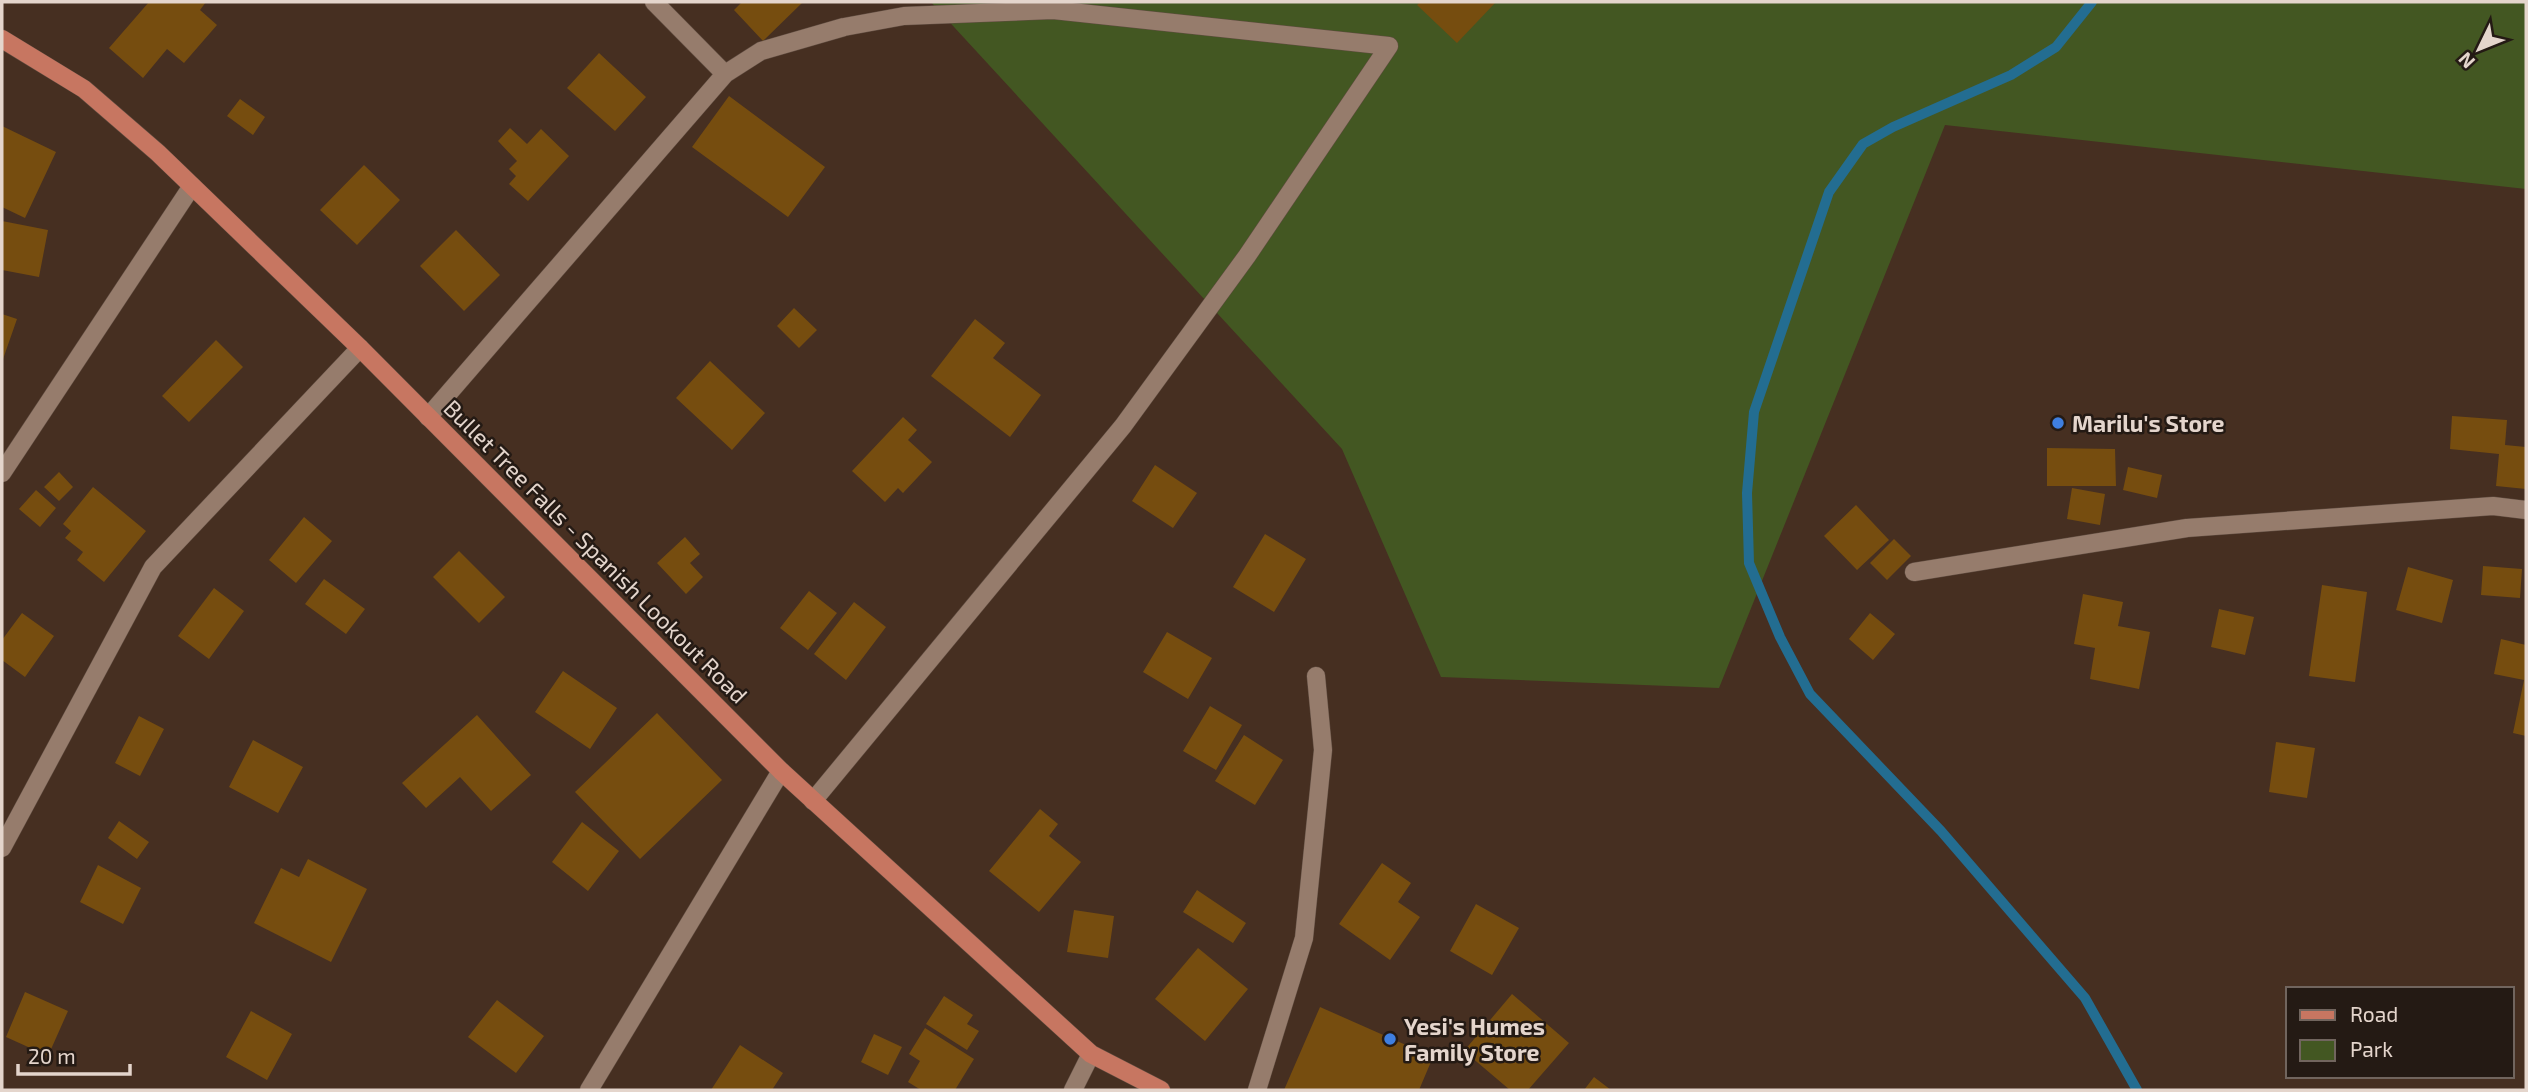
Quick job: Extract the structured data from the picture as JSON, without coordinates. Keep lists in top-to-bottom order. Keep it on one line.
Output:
{"streets":{"main road":["Bullet Tree Falls - Spanish Lookout Road"]},"places":["Marilu's Store","Yesi's Humes Family Store"],"legend":["Road","Park"],"scale_bar":"20 m","north":"bottom left"}
